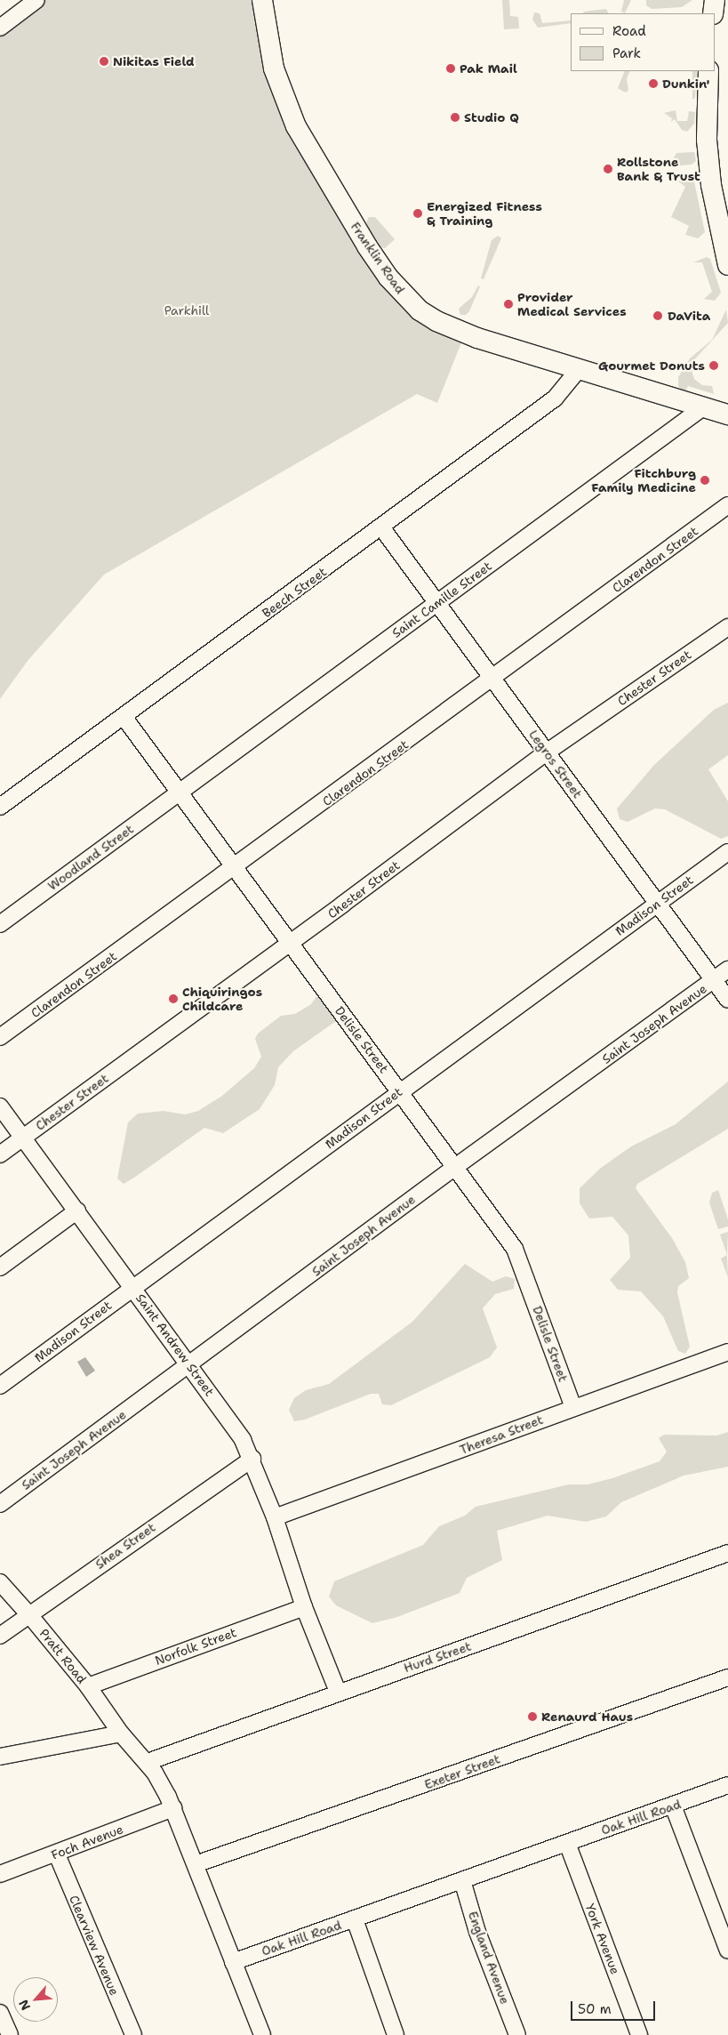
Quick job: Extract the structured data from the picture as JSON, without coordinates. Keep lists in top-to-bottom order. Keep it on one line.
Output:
{"streets":{"main road":["Franklin Road"],"street":["Clarendon Street","Beech Street","Saint Camille Street","Chester Street","Legros Street","Woodland Street","Madison Street","Saint Joseph Avenue","Delisle Street","Saint Andrew Street","Theresa Street","Shea Street","Norfolk Street","Pratt Road","Hurd Street","Exeter Street","Oak Hill Road","Foch Avenue","York Avenue","Clearview Avenue","England Avenue"]},"crossings":[["Franklin Road","Beech Street"],["Franklin Road","Saint Camille Street"],["Clarendon Street","Legros Street"],["Clarendon Street","Delisle Street"],["Beech Street","Legros Street"],["Beech Street","Delisle Street"],["Saint Camille Street","Legros Street"],["Saint Camille Street","Woodland Street"],["Saint Camille Street","Delisle Street"],["Chester Street","Legros Street"],["Chester Street","Delisle Street"],["Chester Street","Saint Andrew Street"],["Legros Street","Madison Street"],["Legros Street","Saint Joseph Avenue"],["Woodland Street","Delisle Street"],["Madison Street","Delisle Street"],["Madison Street","Saint Andrew Street"],["Saint Joseph Avenue","Delisle Street"],["Saint Joseph Avenue","Saint Andrew Street"],["Delisle Street","Theresa Street"],["Saint Andrew Street","Theresa Street"],["Saint Andrew Street","Shea Street"],["Saint Andrew Street","Norfolk Street"],["Saint Andrew Street","Hurd Street"],["Shea Street","Pratt Road"],["Norfolk Street","Pratt Road"],["Oak Hill Road","York Avenue"],["Oak Hill Road","England Avenue"],["Foch Avenue","Clearview Avenue"]],"parks":["Parkhill"],"places":["Nikitas Field","Pak Mail","Dunkin'","Studio Q","Rollstone Bank & Trust","Energized Fitness & Training","Provider Medical Services","DaVita","Gourmet Donuts","Fitchburg Family Medicine","Chiquiringos Childcare","Renaurd Haus"],"legend":["Road","Park"],"scale_bar":"50 m","north":"bottom left"}
